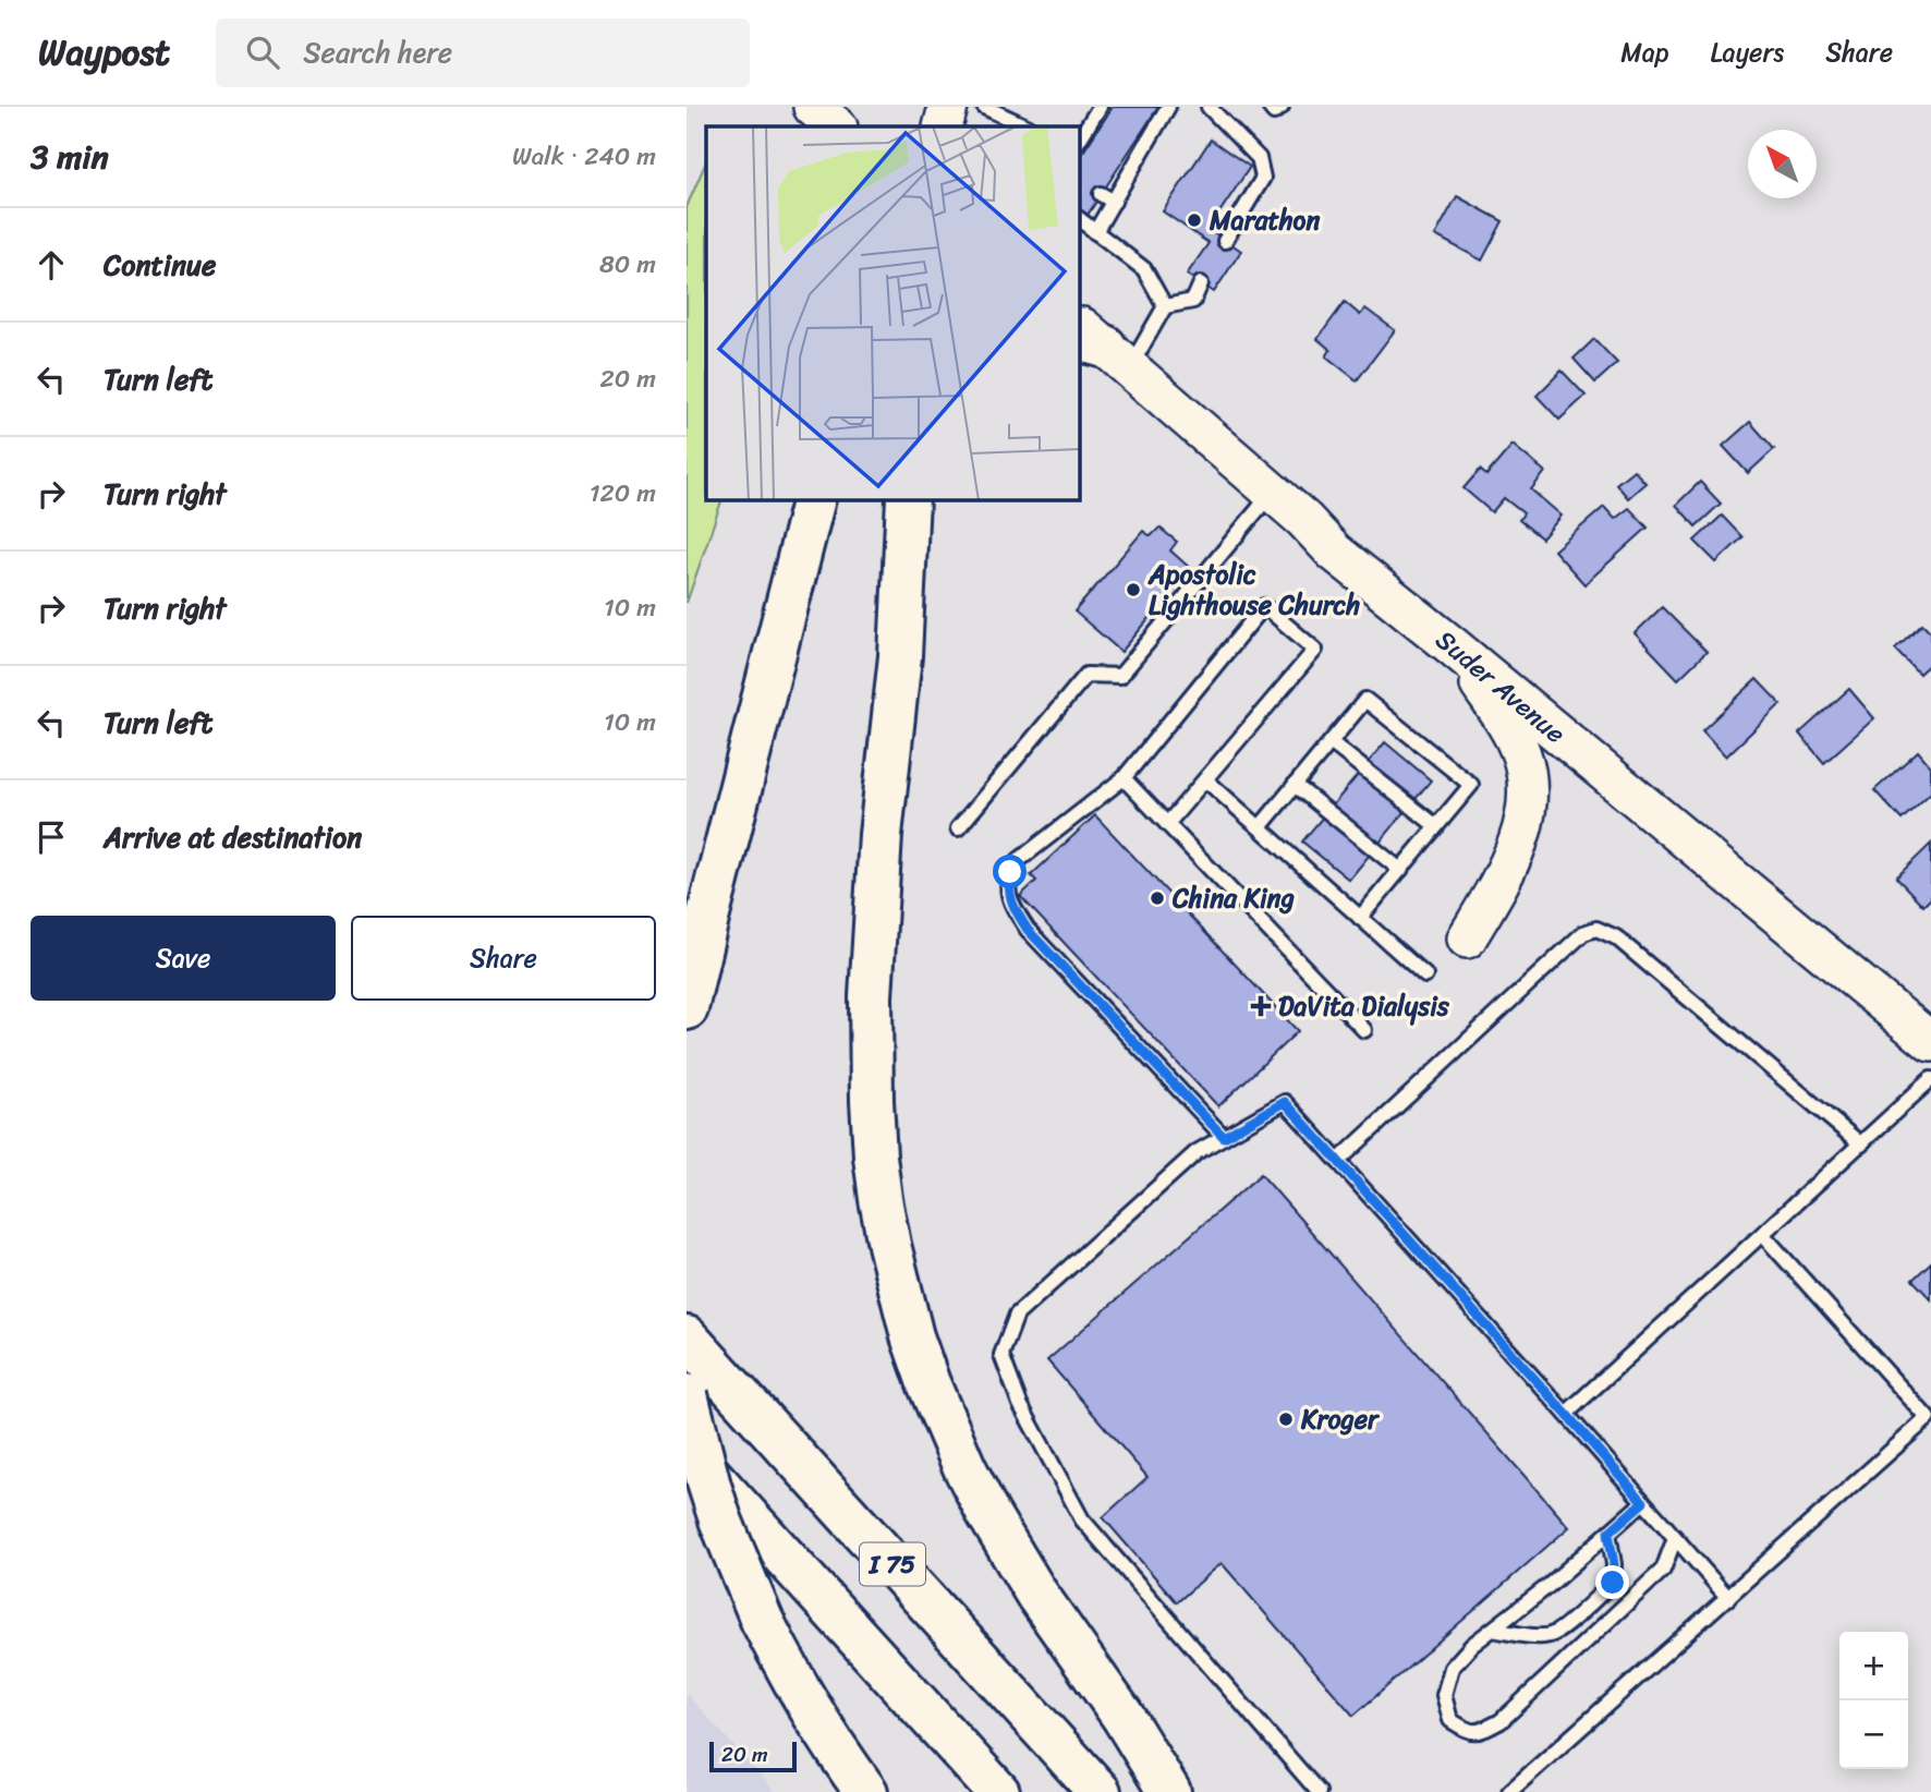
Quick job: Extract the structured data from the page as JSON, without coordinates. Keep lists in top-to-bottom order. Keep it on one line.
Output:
{"streets":{"highway":["I 75"],"street":["Suder Avenue"]},"places":{"other":["Marathon","Apostolic Lighthouse Church","China King","Kroger"],"health":["DaVita Dialysis"]},"scale_bar":"20 m","north":"top left","page":{"header":"Waypost","search":"Search here","nav":["Map","Layers","Share"],"heading":["3 min","Walk · 240 m"],"list":[["Continue","80 m"],["Turn left","20 m"],["Turn right","120 m"],["Turn right","10 m"],["Turn left","10 m"],"Arrive at destination"],"buttons":["Save","Share"],"map_buttons":["+","−"],"scale":"20 m"}}
